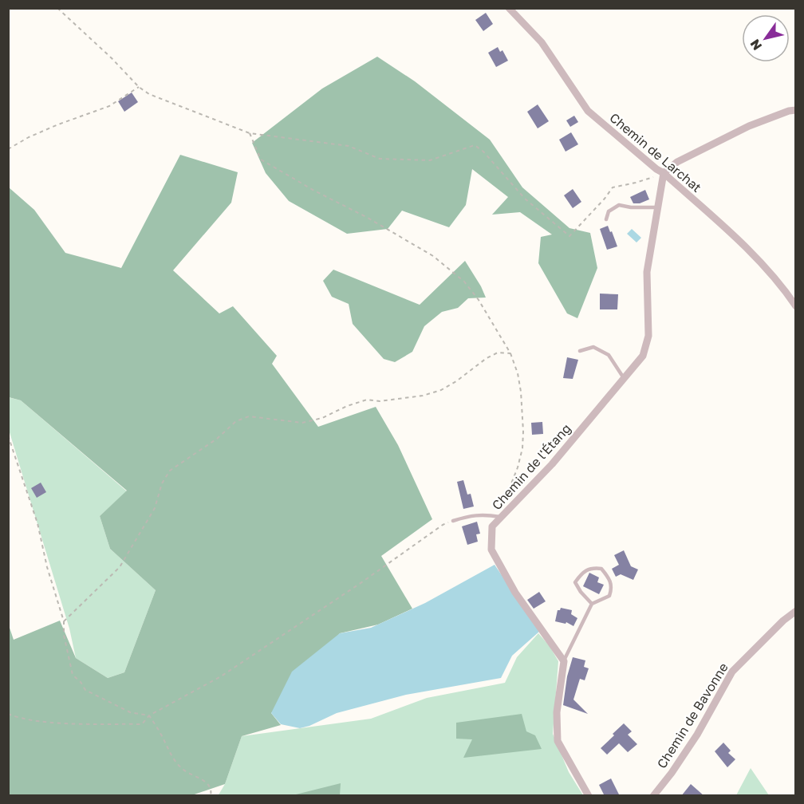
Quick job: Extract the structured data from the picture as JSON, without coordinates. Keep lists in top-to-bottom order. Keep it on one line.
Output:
{"streets":{"street":["Chemin de Larchat","Chemin de l'Étang","Chemin de Bavonne"]},"crossings":[["Chemin de Larchat","Chemin de l'Étang"]],"north":"bottom left"}
